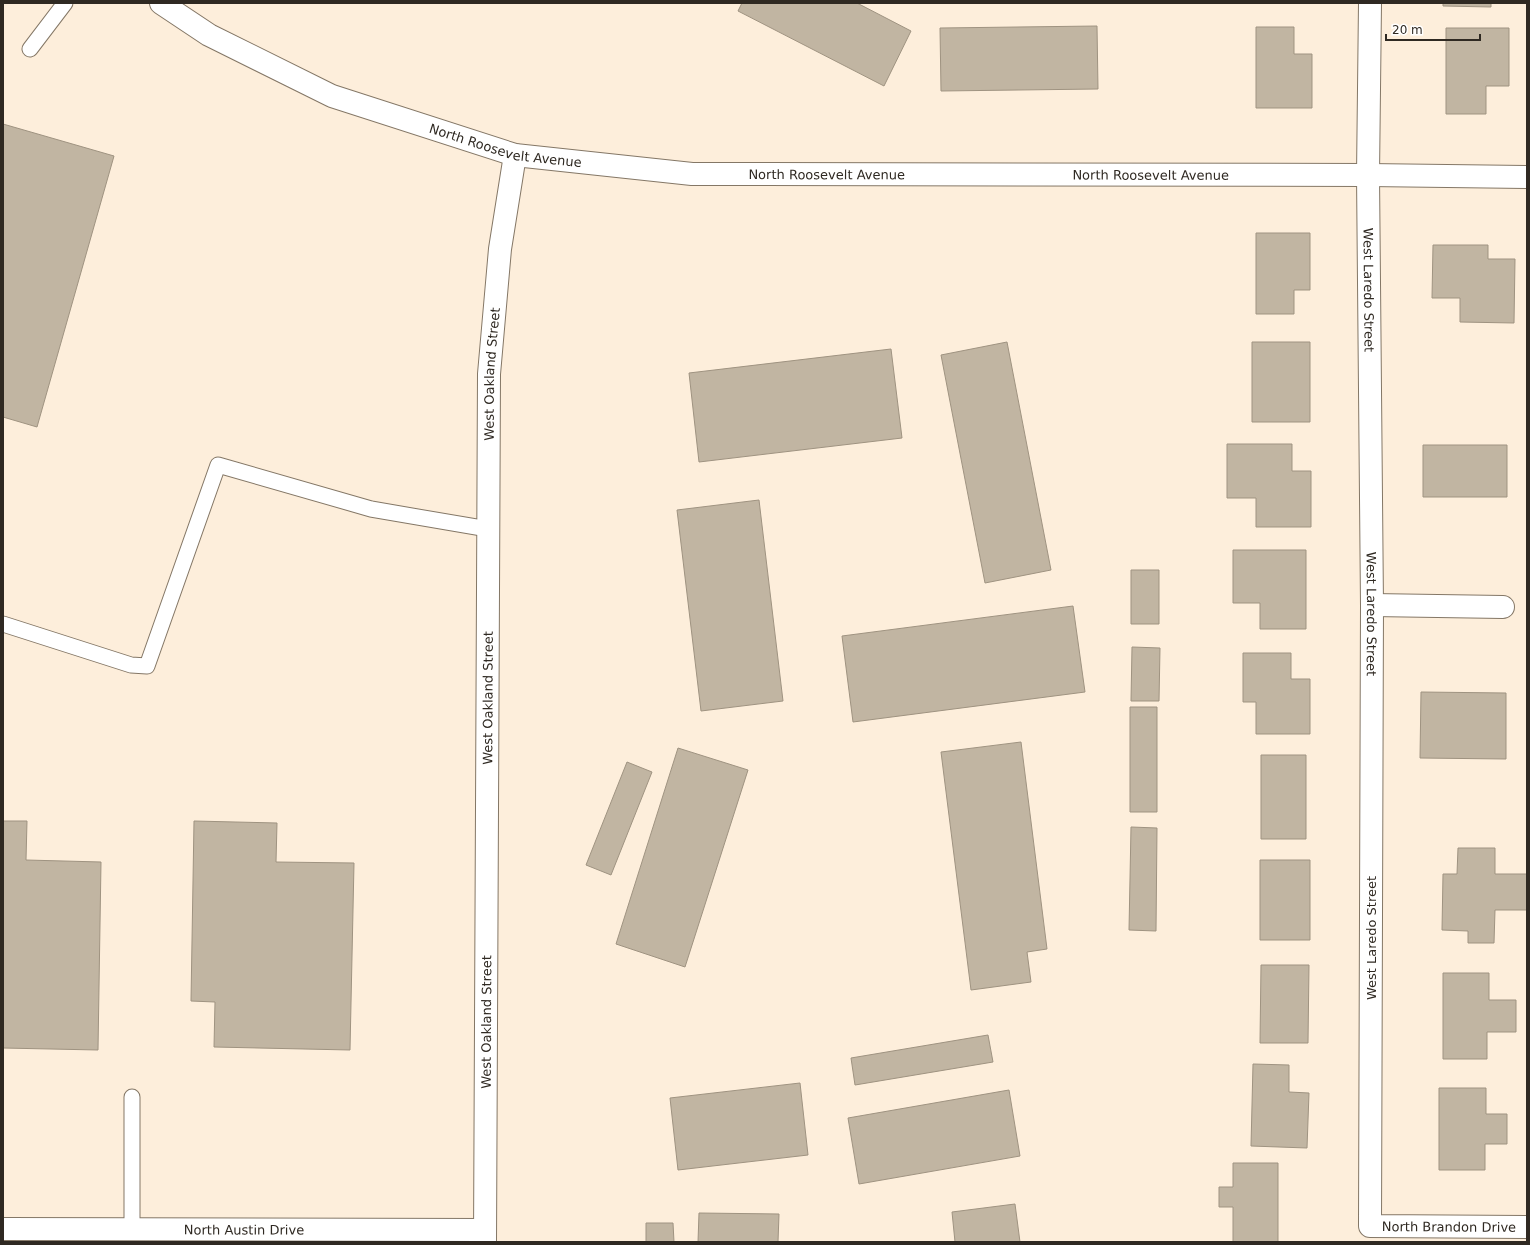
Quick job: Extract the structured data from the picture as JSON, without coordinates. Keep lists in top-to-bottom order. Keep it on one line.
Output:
{"streets":{"street":["North Roosevelt Avenue","West Laredo Street","West Oakland Street","North Brandon Drive","North Austin Drive"]},"crossings":[["North Roosevelt Avenue","West Laredo Street"],["North Roosevelt Avenue","West Oakland Street"],["West Laredo Street","North Brandon Drive"],["West Oakland Street","North Austin Drive"]],"scale_bar":"20 m"}
